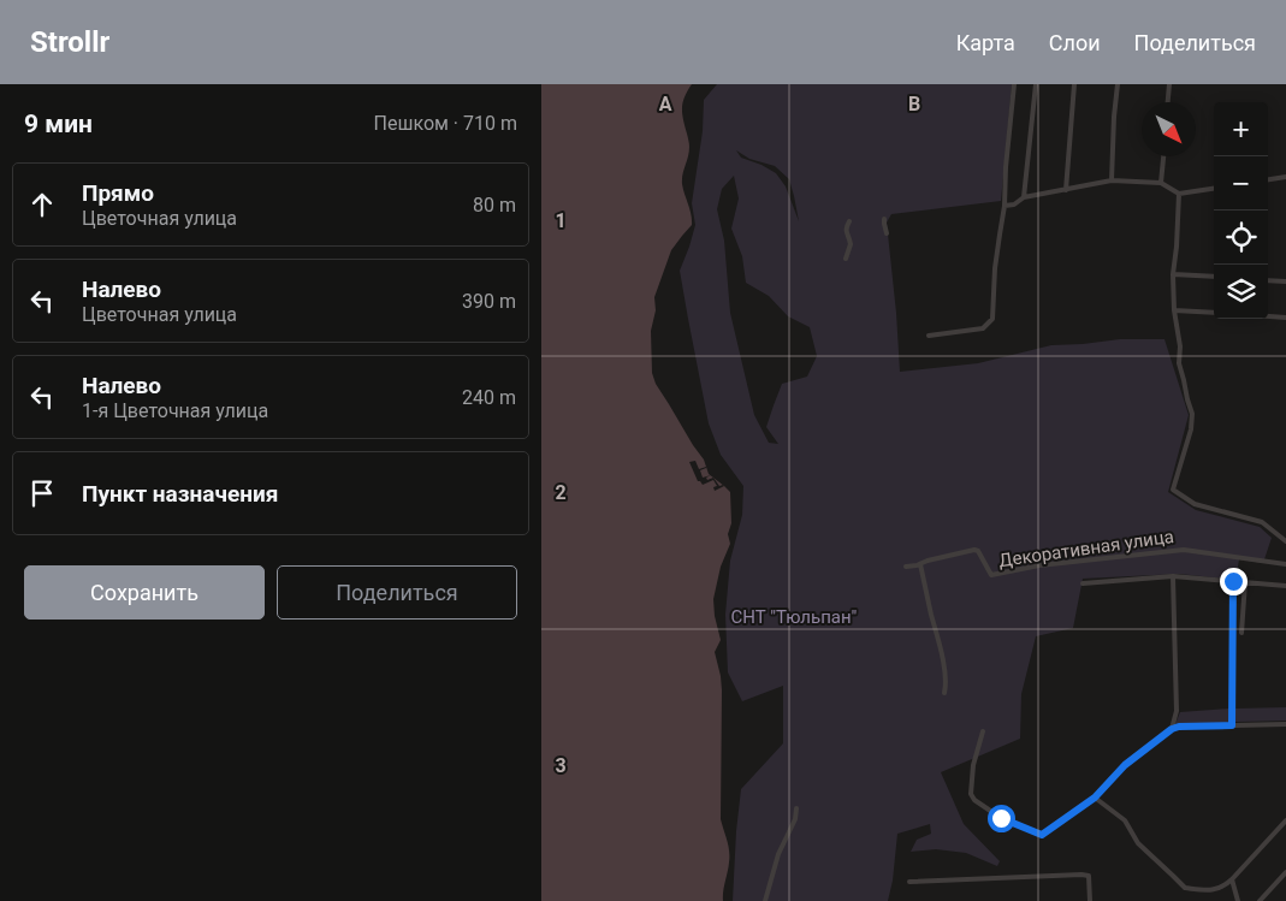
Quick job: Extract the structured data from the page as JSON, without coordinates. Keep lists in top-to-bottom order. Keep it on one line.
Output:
{"streets":{"street":["Декоративная улица"]},"parks":["СНТ \"Тюльпан\""],"north":"bottom right","page":{"header":"Strollr","nav":["Карта","Слои","Поделиться"],"heading":["9 мин","Пешком · 710 m"],"map_buttons":["+","−"],"list":[["Прямо","Цветочная улица","80 m"],["Налево","Цветочная улица","390 m"],["Налево","1-я Цветочная улица","240 m"],"Пункт назначения"],"buttons":["Сохранить","Поделиться"]},"grid":{"columns":["A","B"],"rows":["1","2","3"]}}
